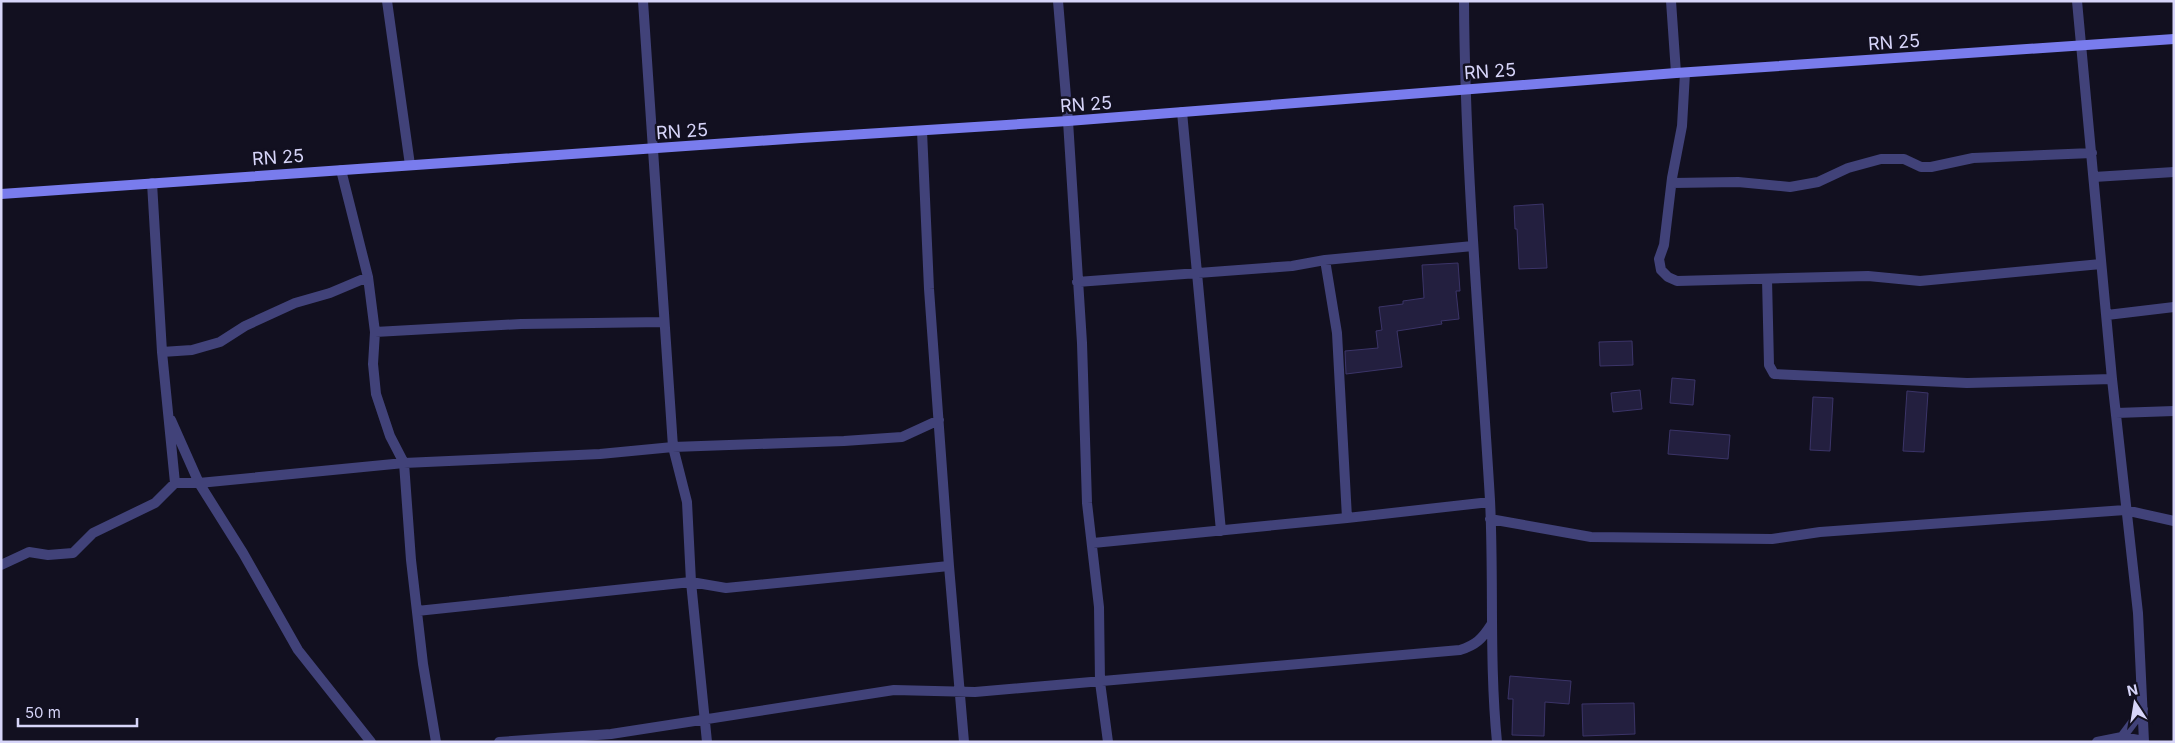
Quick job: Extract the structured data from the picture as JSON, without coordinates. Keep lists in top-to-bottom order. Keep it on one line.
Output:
{"streets":{"main road":["RN 25"]},"scale_bar":"50 m","north":"top"}
